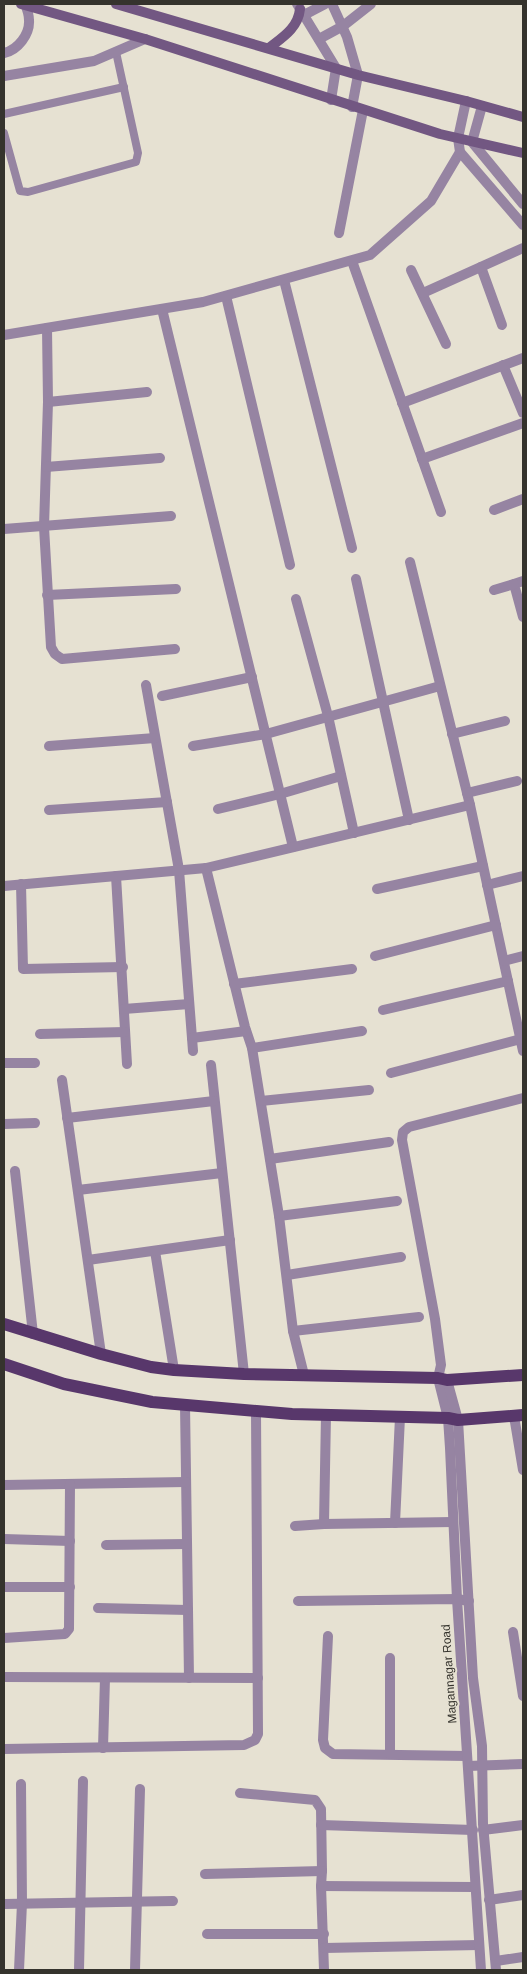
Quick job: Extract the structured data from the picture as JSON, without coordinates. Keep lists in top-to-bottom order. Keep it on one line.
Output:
{"streets":{"street":["Magannagar Road"]}}
